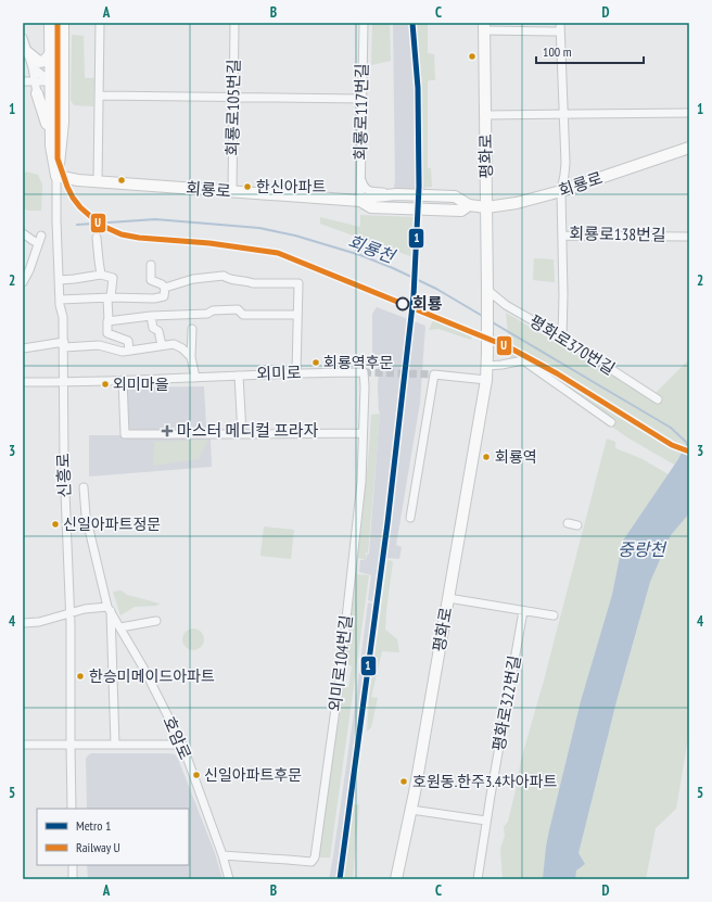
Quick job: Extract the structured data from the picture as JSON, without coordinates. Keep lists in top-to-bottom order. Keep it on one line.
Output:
{"streets":{"street":["회룡로105번길","회룡로117번길","평화로","회룡로","회룡로138번길","평화로370번길","외미로","신흥로","외미로104번길","평화로322번길","호암로"]},"crossings":[["회룡로105번길","회룡로"],["회룡로117번길","회룡로"],["평화로","회룡로"],["평화로","평화로370번길"],["회룡로","회룡로138번길"],["회룡로","신흥로"],["외미로","신흥로"],["외미로","외미로104번길"],["외미로104번길","호암로"]],"water":["회룡천","중랑천"],"places":{"other":["한신아파트","회룡","회룡역후문","외미마을","회룡역","신일아파트정문","한승미메이드아파트","신일아파트후문","호원동.한주3.4차아파트"],"health":["마스터 메디컬 프라자"]},"lines":["metro line 1","rail line U"],"legend":["Metro 1","Railway U"],"scale_bar":"100 m","grid":{"columns":["A","B","C","D"],"rows":["1","2","3","4","5"]}}
